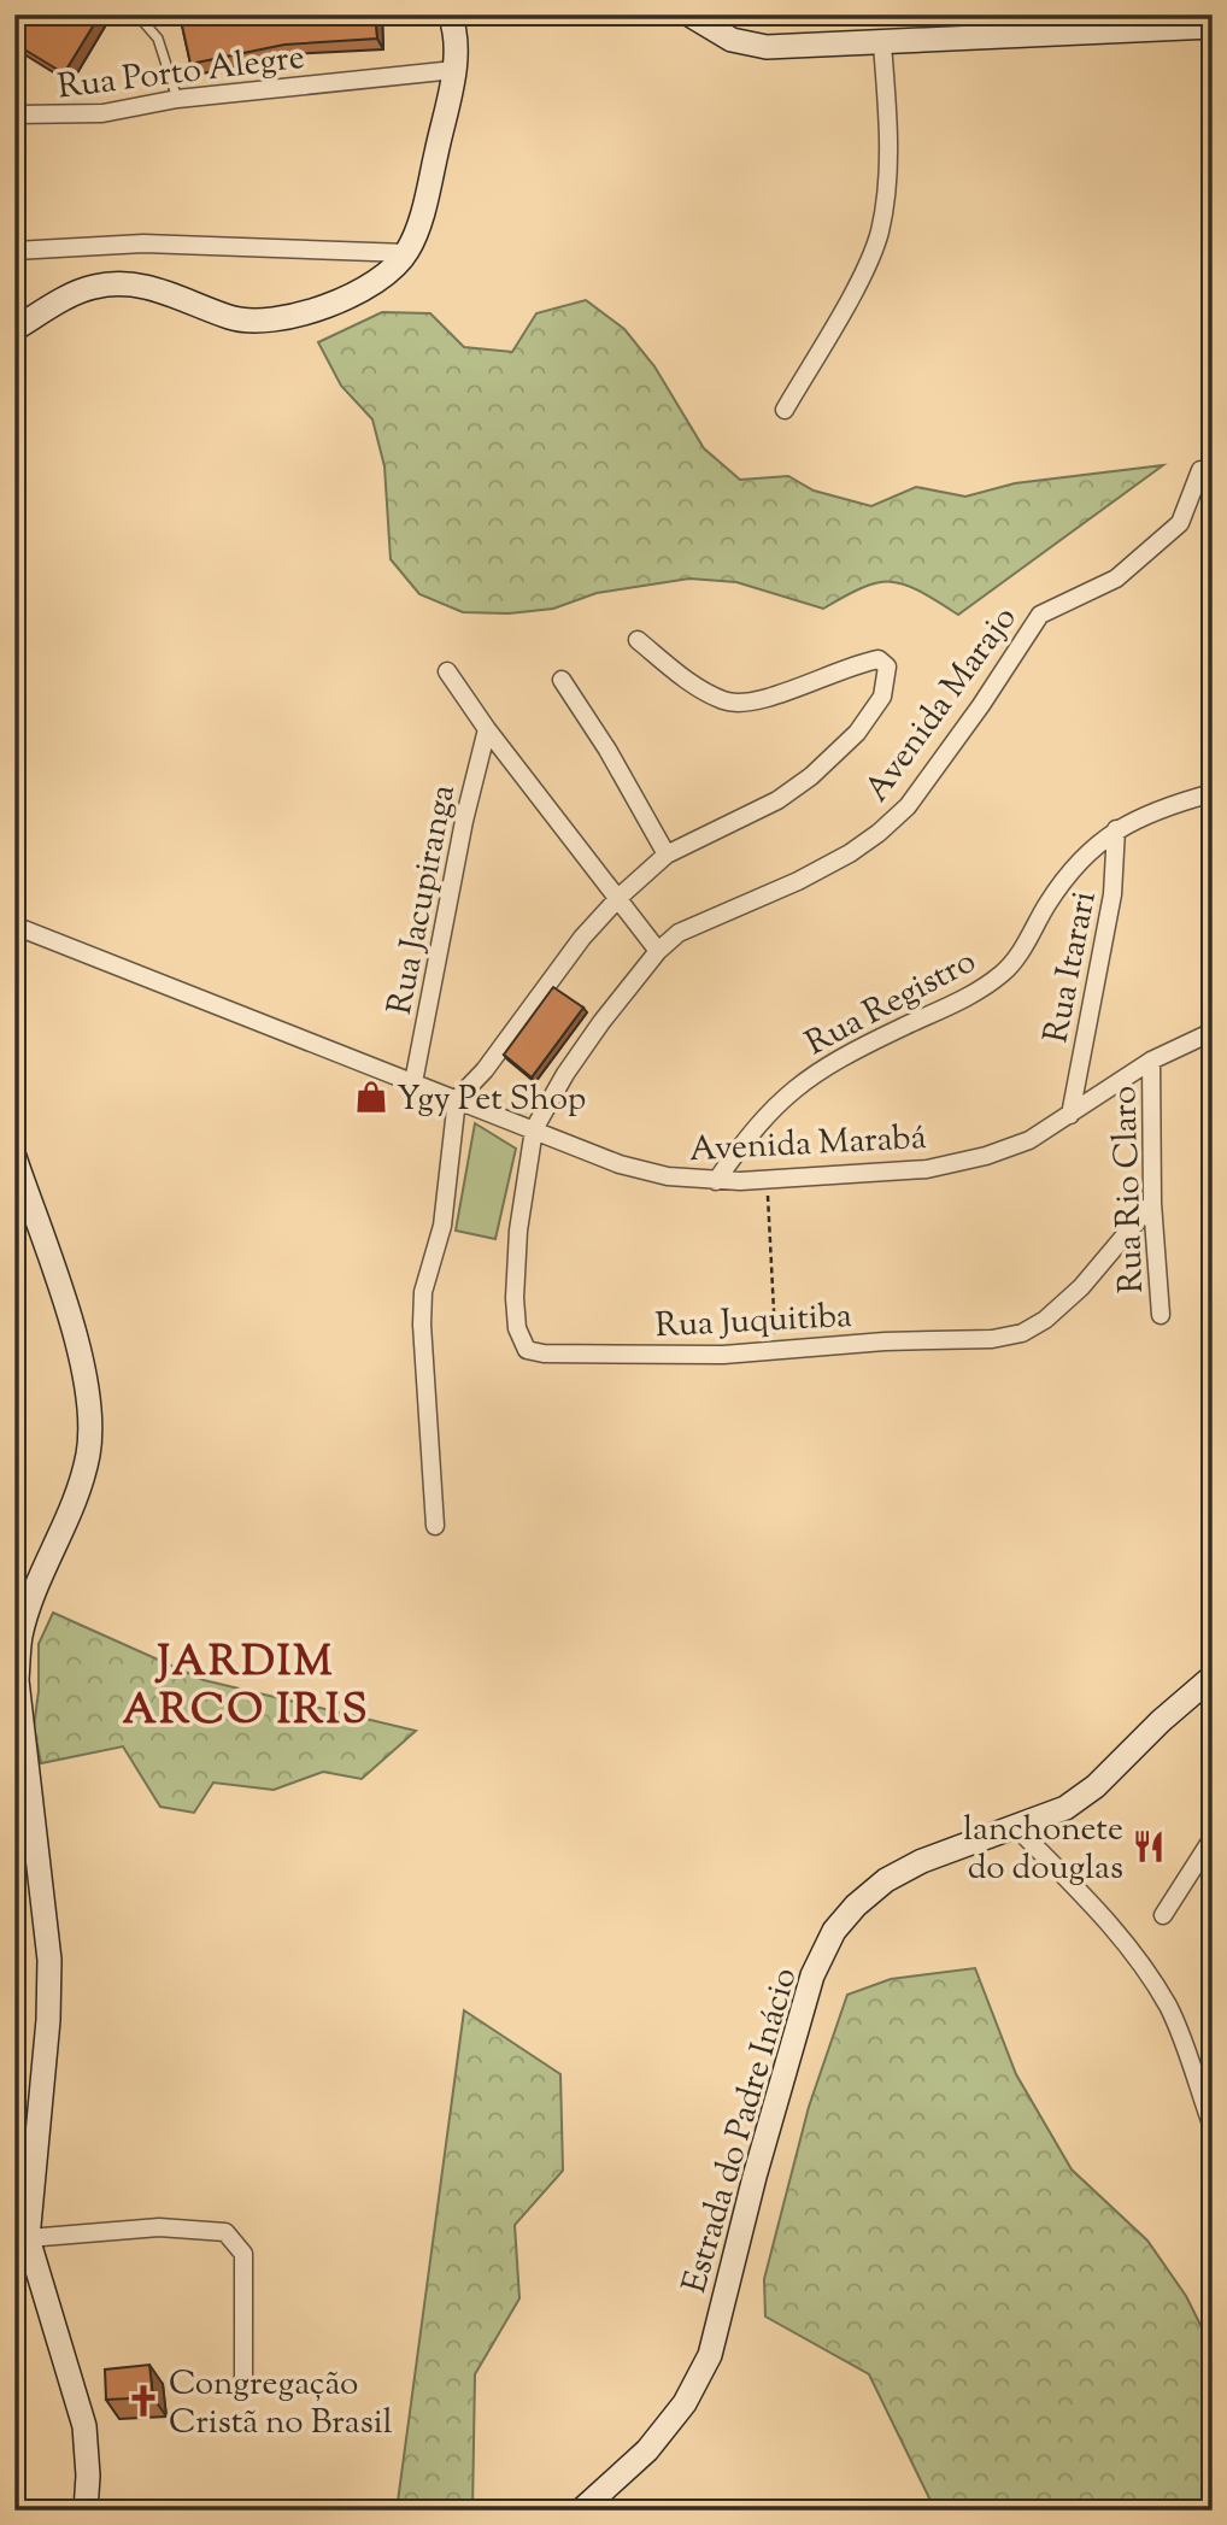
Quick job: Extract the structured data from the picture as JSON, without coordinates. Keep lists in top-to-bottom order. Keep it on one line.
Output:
{"streets":{"street":["Rua Porto Alegre","Avenida Marajo","Rua Jacupiranga","Rua Itarari","Rua Registro","Avenida Marabá","Rua Rio Claro","Rua Juquitiba","Estrada do Padre Inácio"]},"crossings":[["Avenida Marajo","Avenida Marabá"],["Avenida Marajo","Rua Juquitiba"],["Rua Jacupiranga","Avenida Marabá"],["Rua Itarari","Rua Registro"],["Rua Itarari","Avenida Marabá"],["Rua Registro","Avenida Marabá"],["Avenida Marabá","Rua Rio Claro"],["Avenida Marabá","Rua Juquitiba"],["Rua Rio Claro","Rua Juquitiba"]],"districts":["JARDIM ARCO IRIS"],"places":{"shop":["Ygy Pet Shop"],"restaurant":["lanchonete do douglas"],"church":["Congregação Cristã no Brasil"]}}
